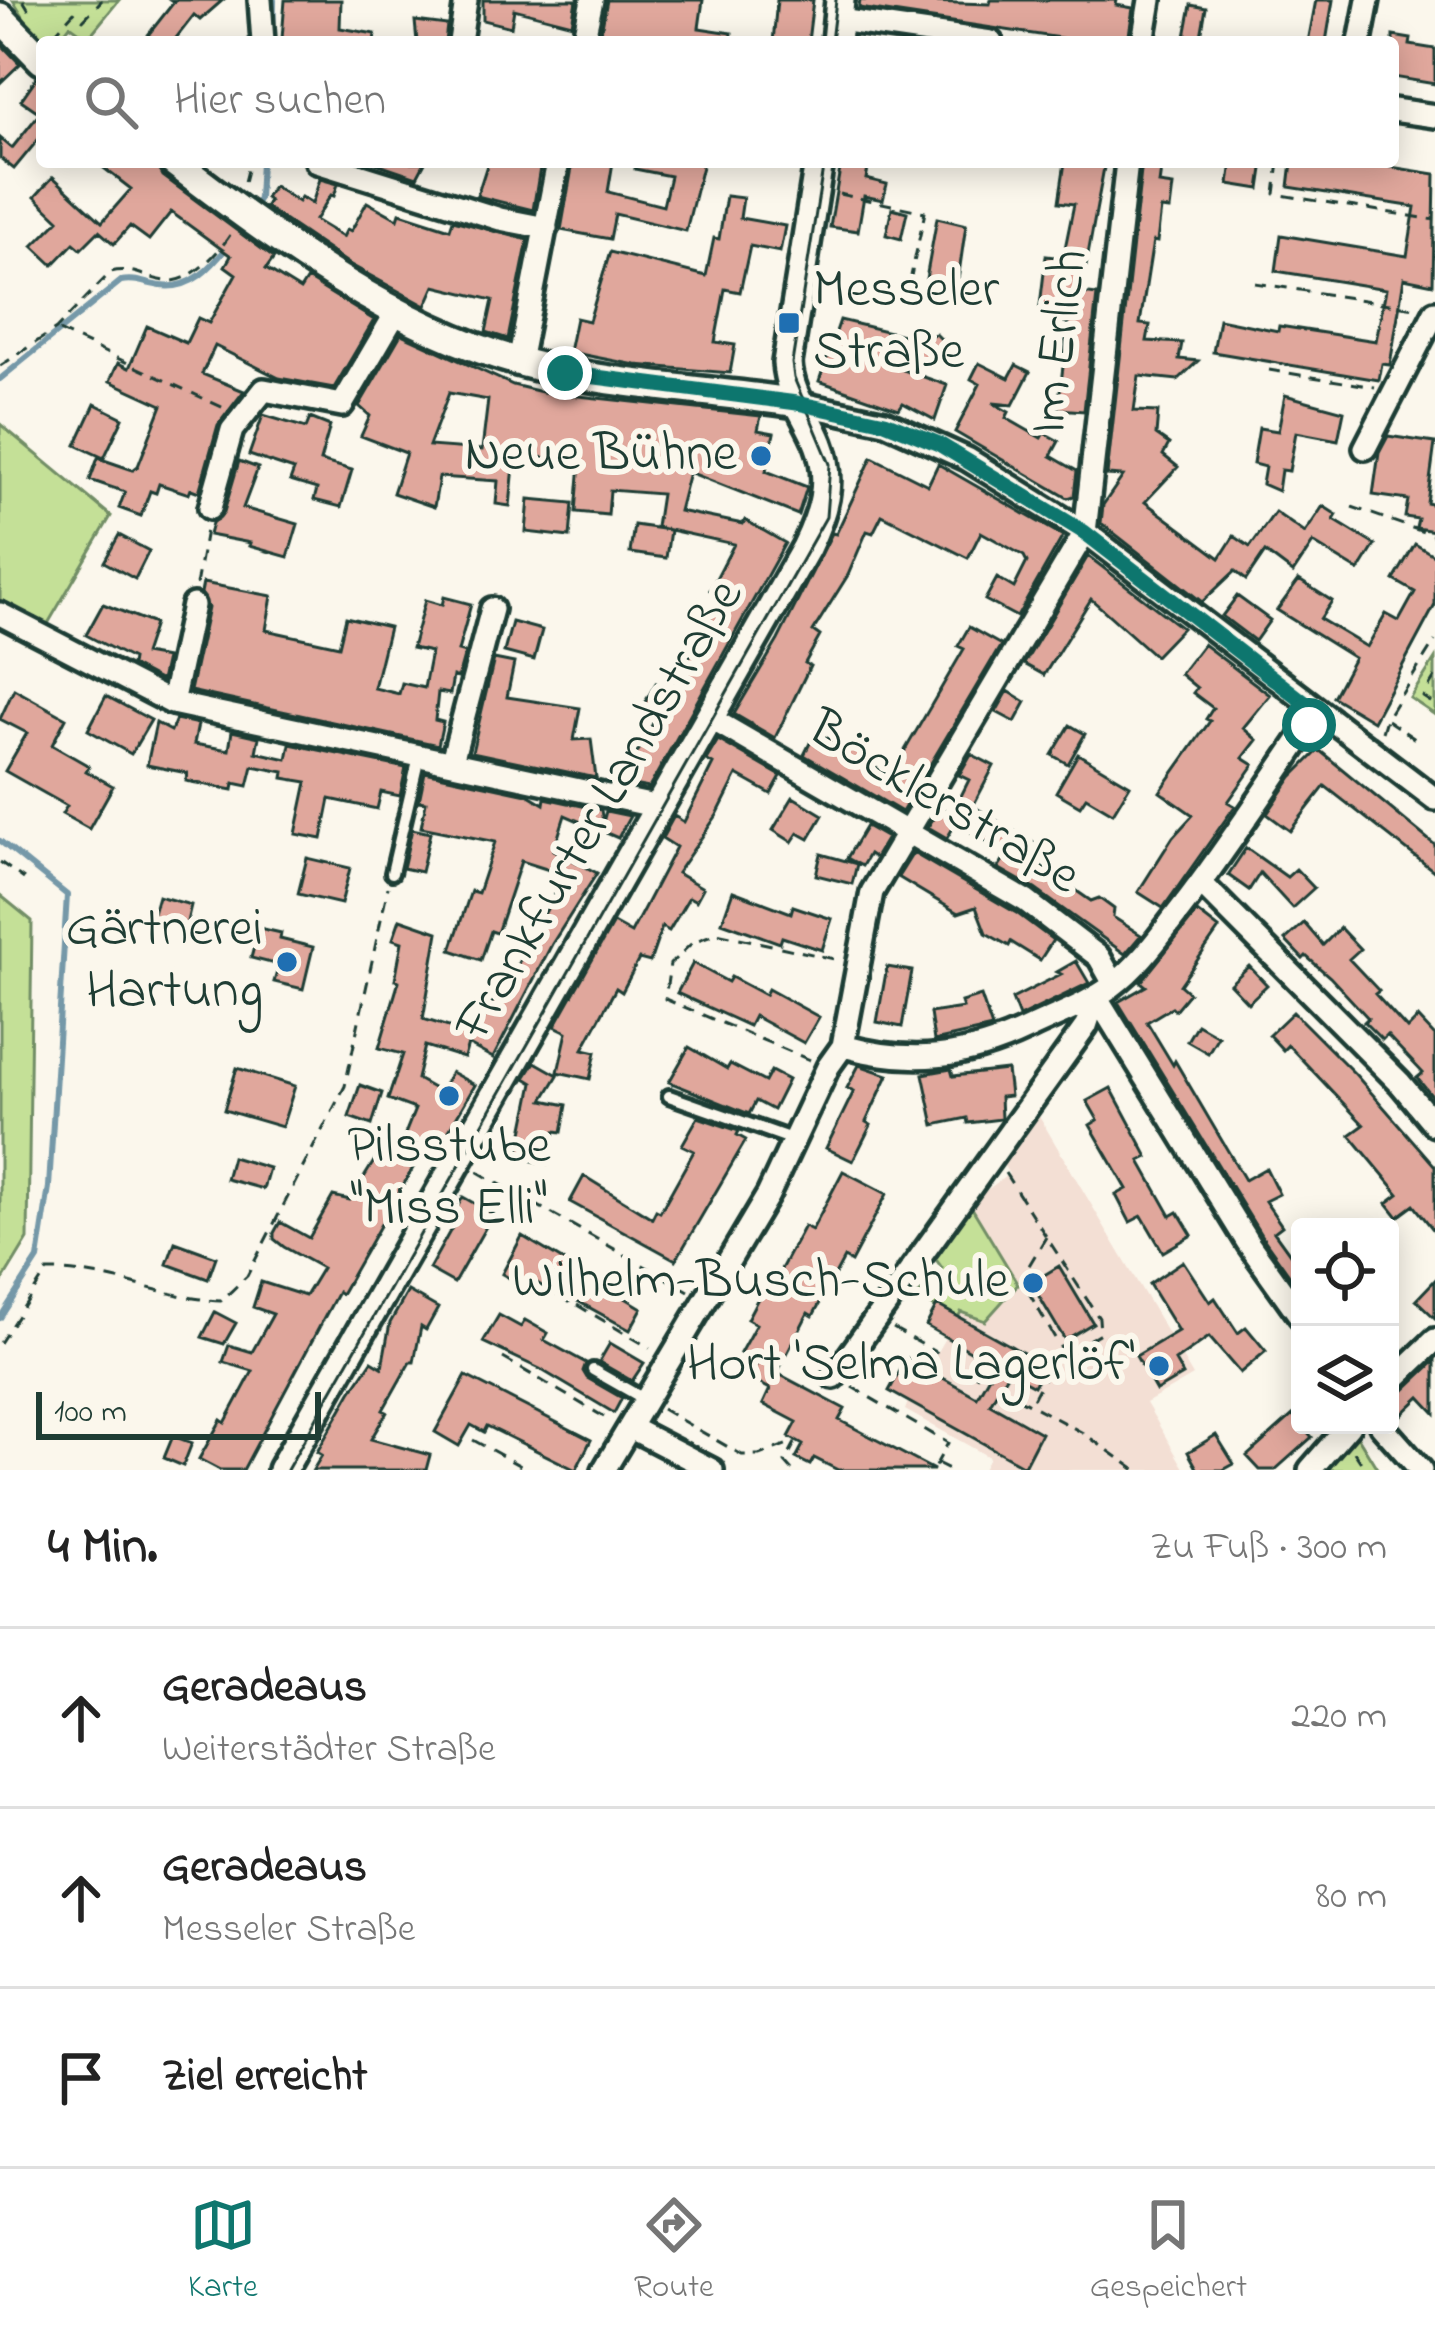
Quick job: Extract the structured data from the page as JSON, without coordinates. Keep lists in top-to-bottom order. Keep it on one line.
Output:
{"streets":{"street":["Im Erlich","Böcklerstraße","Frankfurter Landstraße"]},"crossings":[["Böcklerstraße","Frankfurter Landstraße"]],"places":{"transit":["Messeler Straße"],"other":["Neue Bühne","Gärtnerei Hartung","Pilsstube \"Miss Elli\"","Wilhelm-Busch-Schule","Hort 'Selma Lagerlöf'"]},"scale_bar":"100 m","page":{"search":"Hier suchen","scale":"100 m","heading":["4 Min.","Zu Fuß · 300 m"],"list":[["Geradeaus","Weiterstädter Straße","220 m"],["Geradeaus","Messeler Straße","80 m"],"Ziel erreicht"],"nav":["Karte","Route","Gespeichert"]}}
